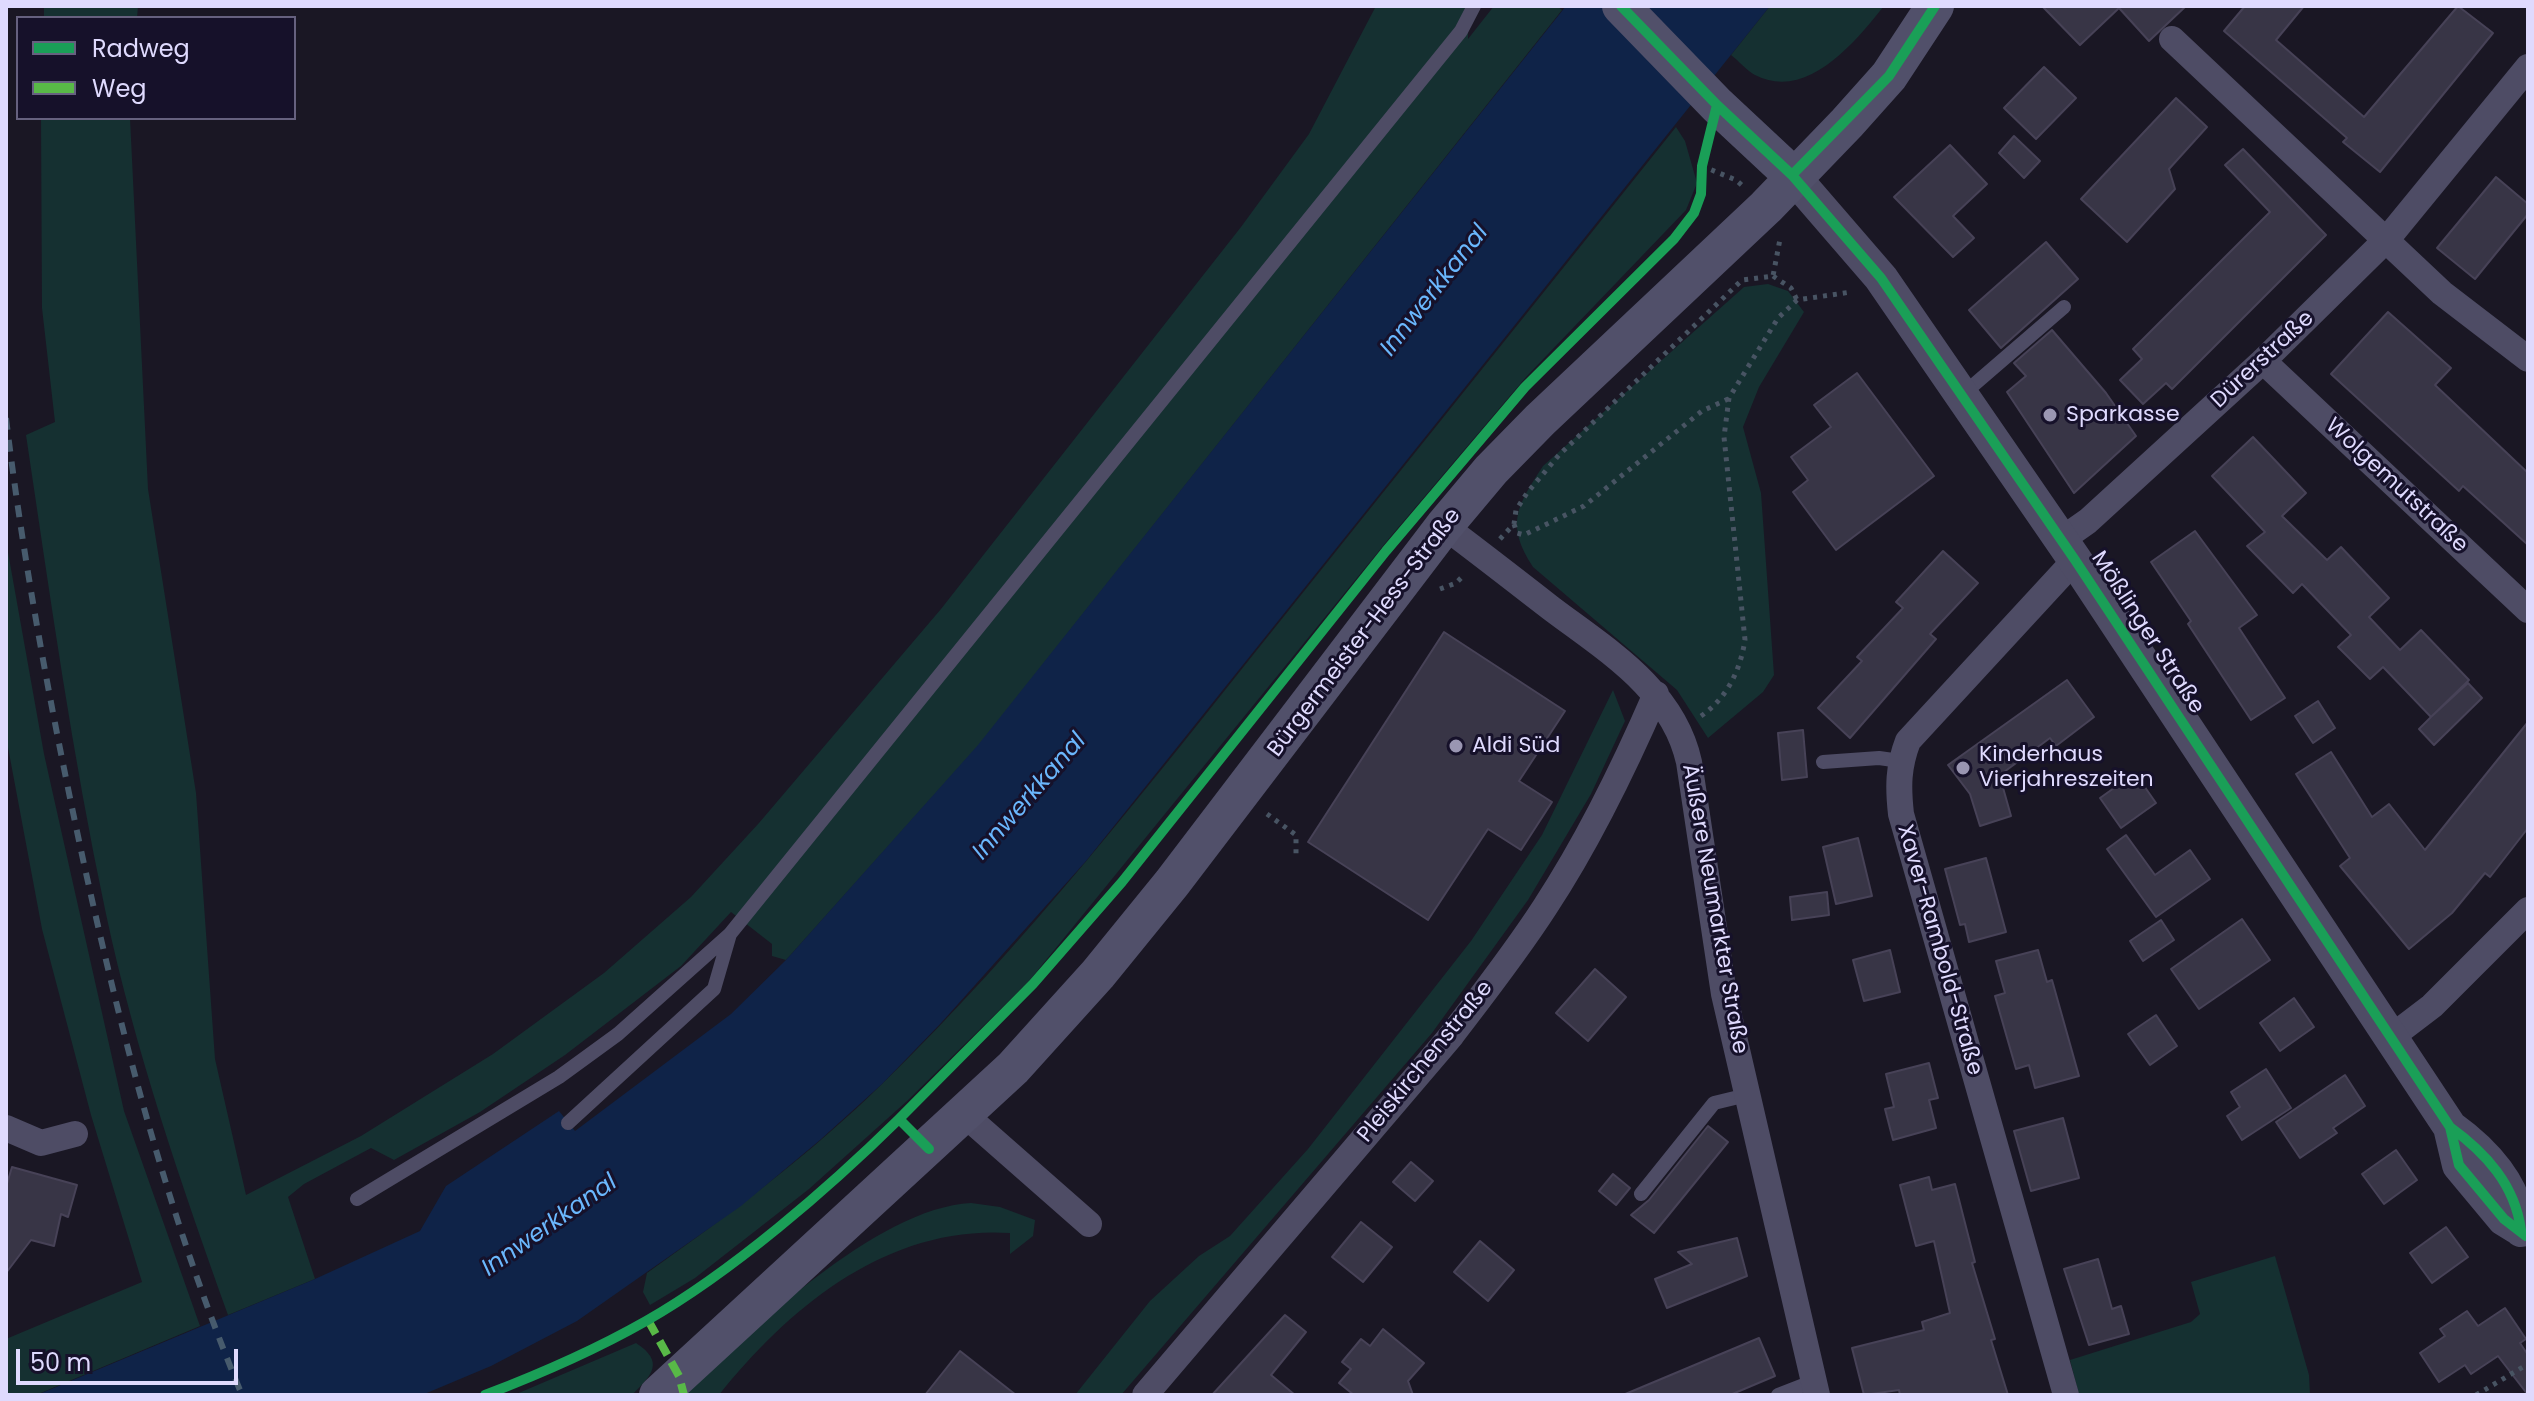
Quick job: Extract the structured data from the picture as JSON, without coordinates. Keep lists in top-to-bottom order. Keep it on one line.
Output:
{"streets":{"main road":["Bürgermeister-Hess-Straße"],"street":["Dürerstraße","Wolgemutstraße","Mößlinger Straße","Äußere Neumarkter Straße","Xaver-Rambold-Straße","Pleiskirchenstraße"]},"crossings":[["Dürerstraße","Wolgemutstraße"],["Dürerstraße","Mößlinger Straße"],["Dürerstraße","Xaver-Rambold-Straße"],["Bürgermeister-Hess-Straße","Mößlinger Straße"],["Bürgermeister-Hess-Straße","Äußere Neumarkter Straße"],["Mößlinger Straße","Xaver-Rambold-Straße"],["Äußere Neumarkter Straße","Pleiskirchenstraße"]],"water":["Innwerkkanal"],"places":["Sparkasse","Aldi Süd","Kinderhaus Vierjahreszeiten"],"legend":["Radweg","Weg"],"scale_bar":"50 m"}
